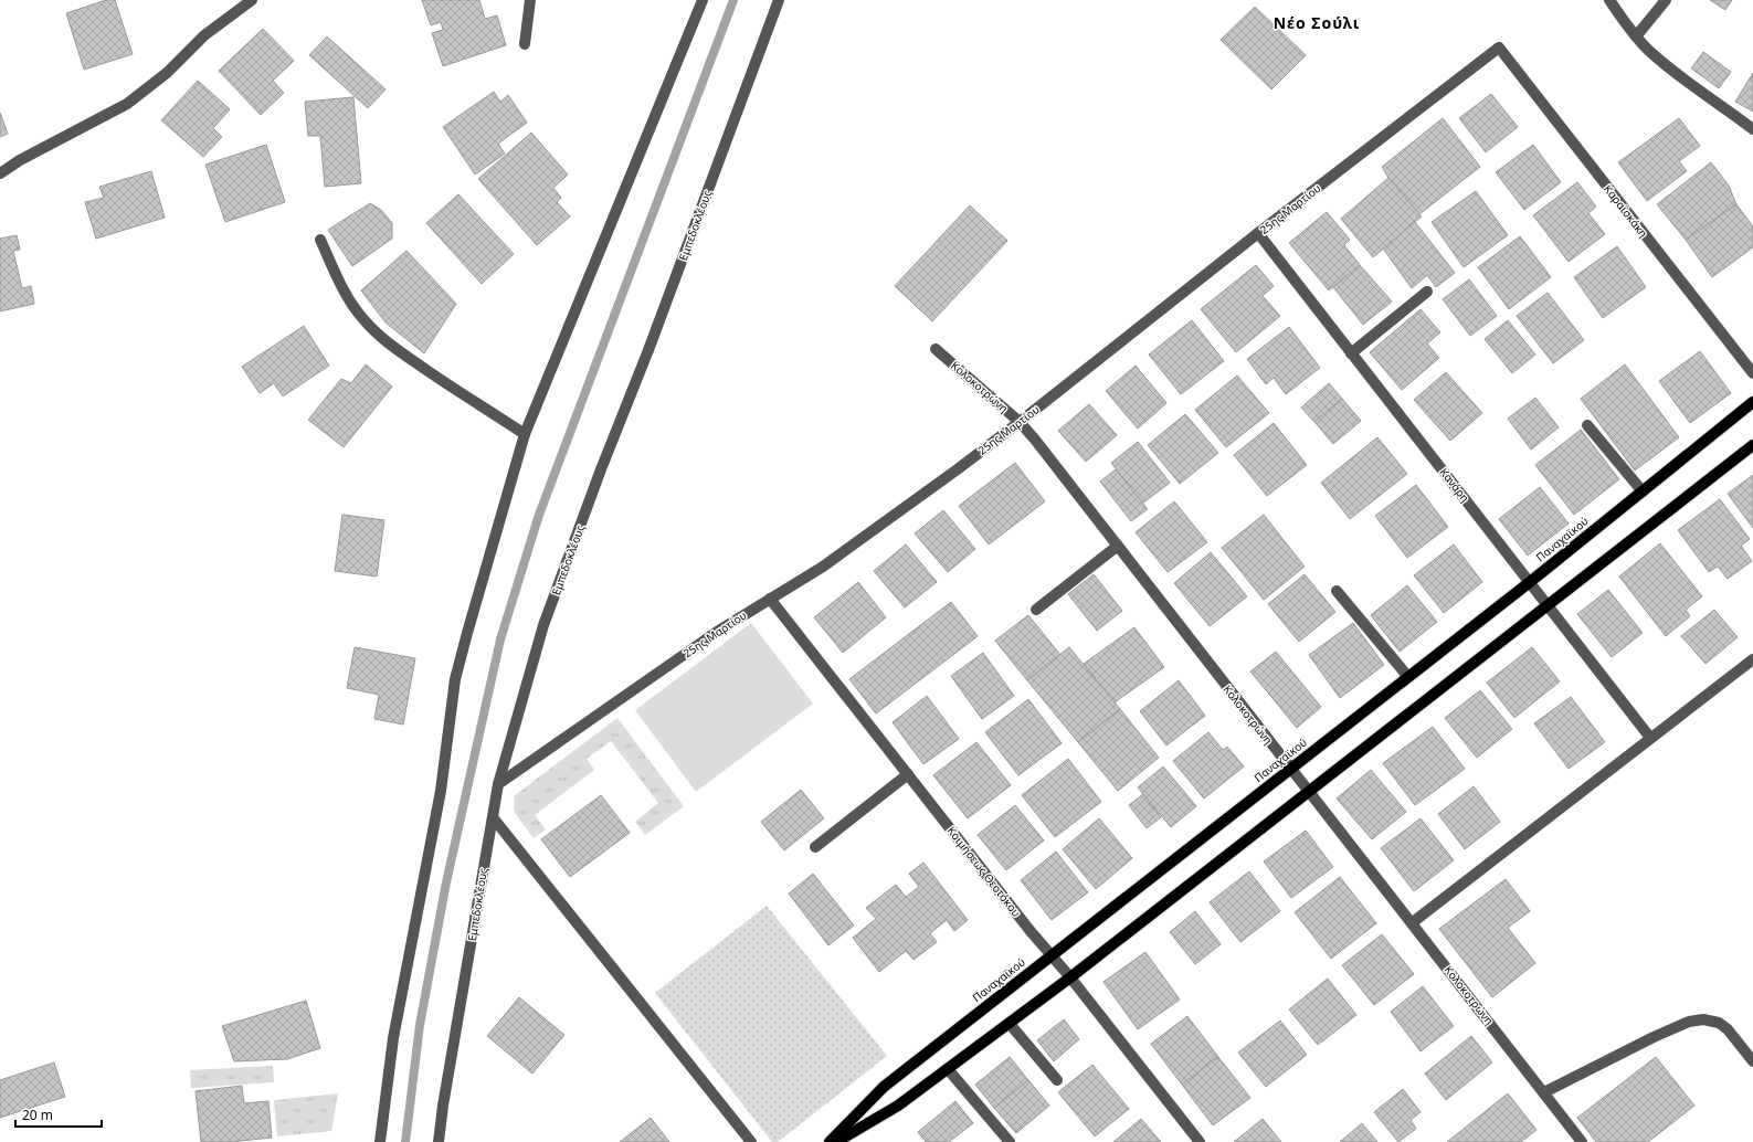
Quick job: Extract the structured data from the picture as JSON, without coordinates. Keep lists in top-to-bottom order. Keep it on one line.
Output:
{"streets":{"main road":["Παναχαϊκού"],"street":["25ης Μαρτίου","Καραϊσκάκη","Εμπεδοκλέους","Κολοκοτρώνη","Κανάρη","Κοιμήσεως Θεοτόκου"]},"crossings":[["25ης Μαρτίου","Καραϊσκάκη"],["25ης Μαρτίου","Εμπεδοκλέους"],["25ης Μαρτίου","Κολοκοτρώνη"],["25ης Μαρτίου","Κανάρη"],["25ης Μαρτίου","Κοιμήσεως Θεοτόκου"],["Κολοκοτρώνη","Παναχαϊκού"],["Κανάρη","Παναχαϊκού"],["Παναχαϊκού","Κοιμήσεως Θεοτόκου"]],"districts":["Νέο Σούλι"],"scale_bar":"20 m"}
